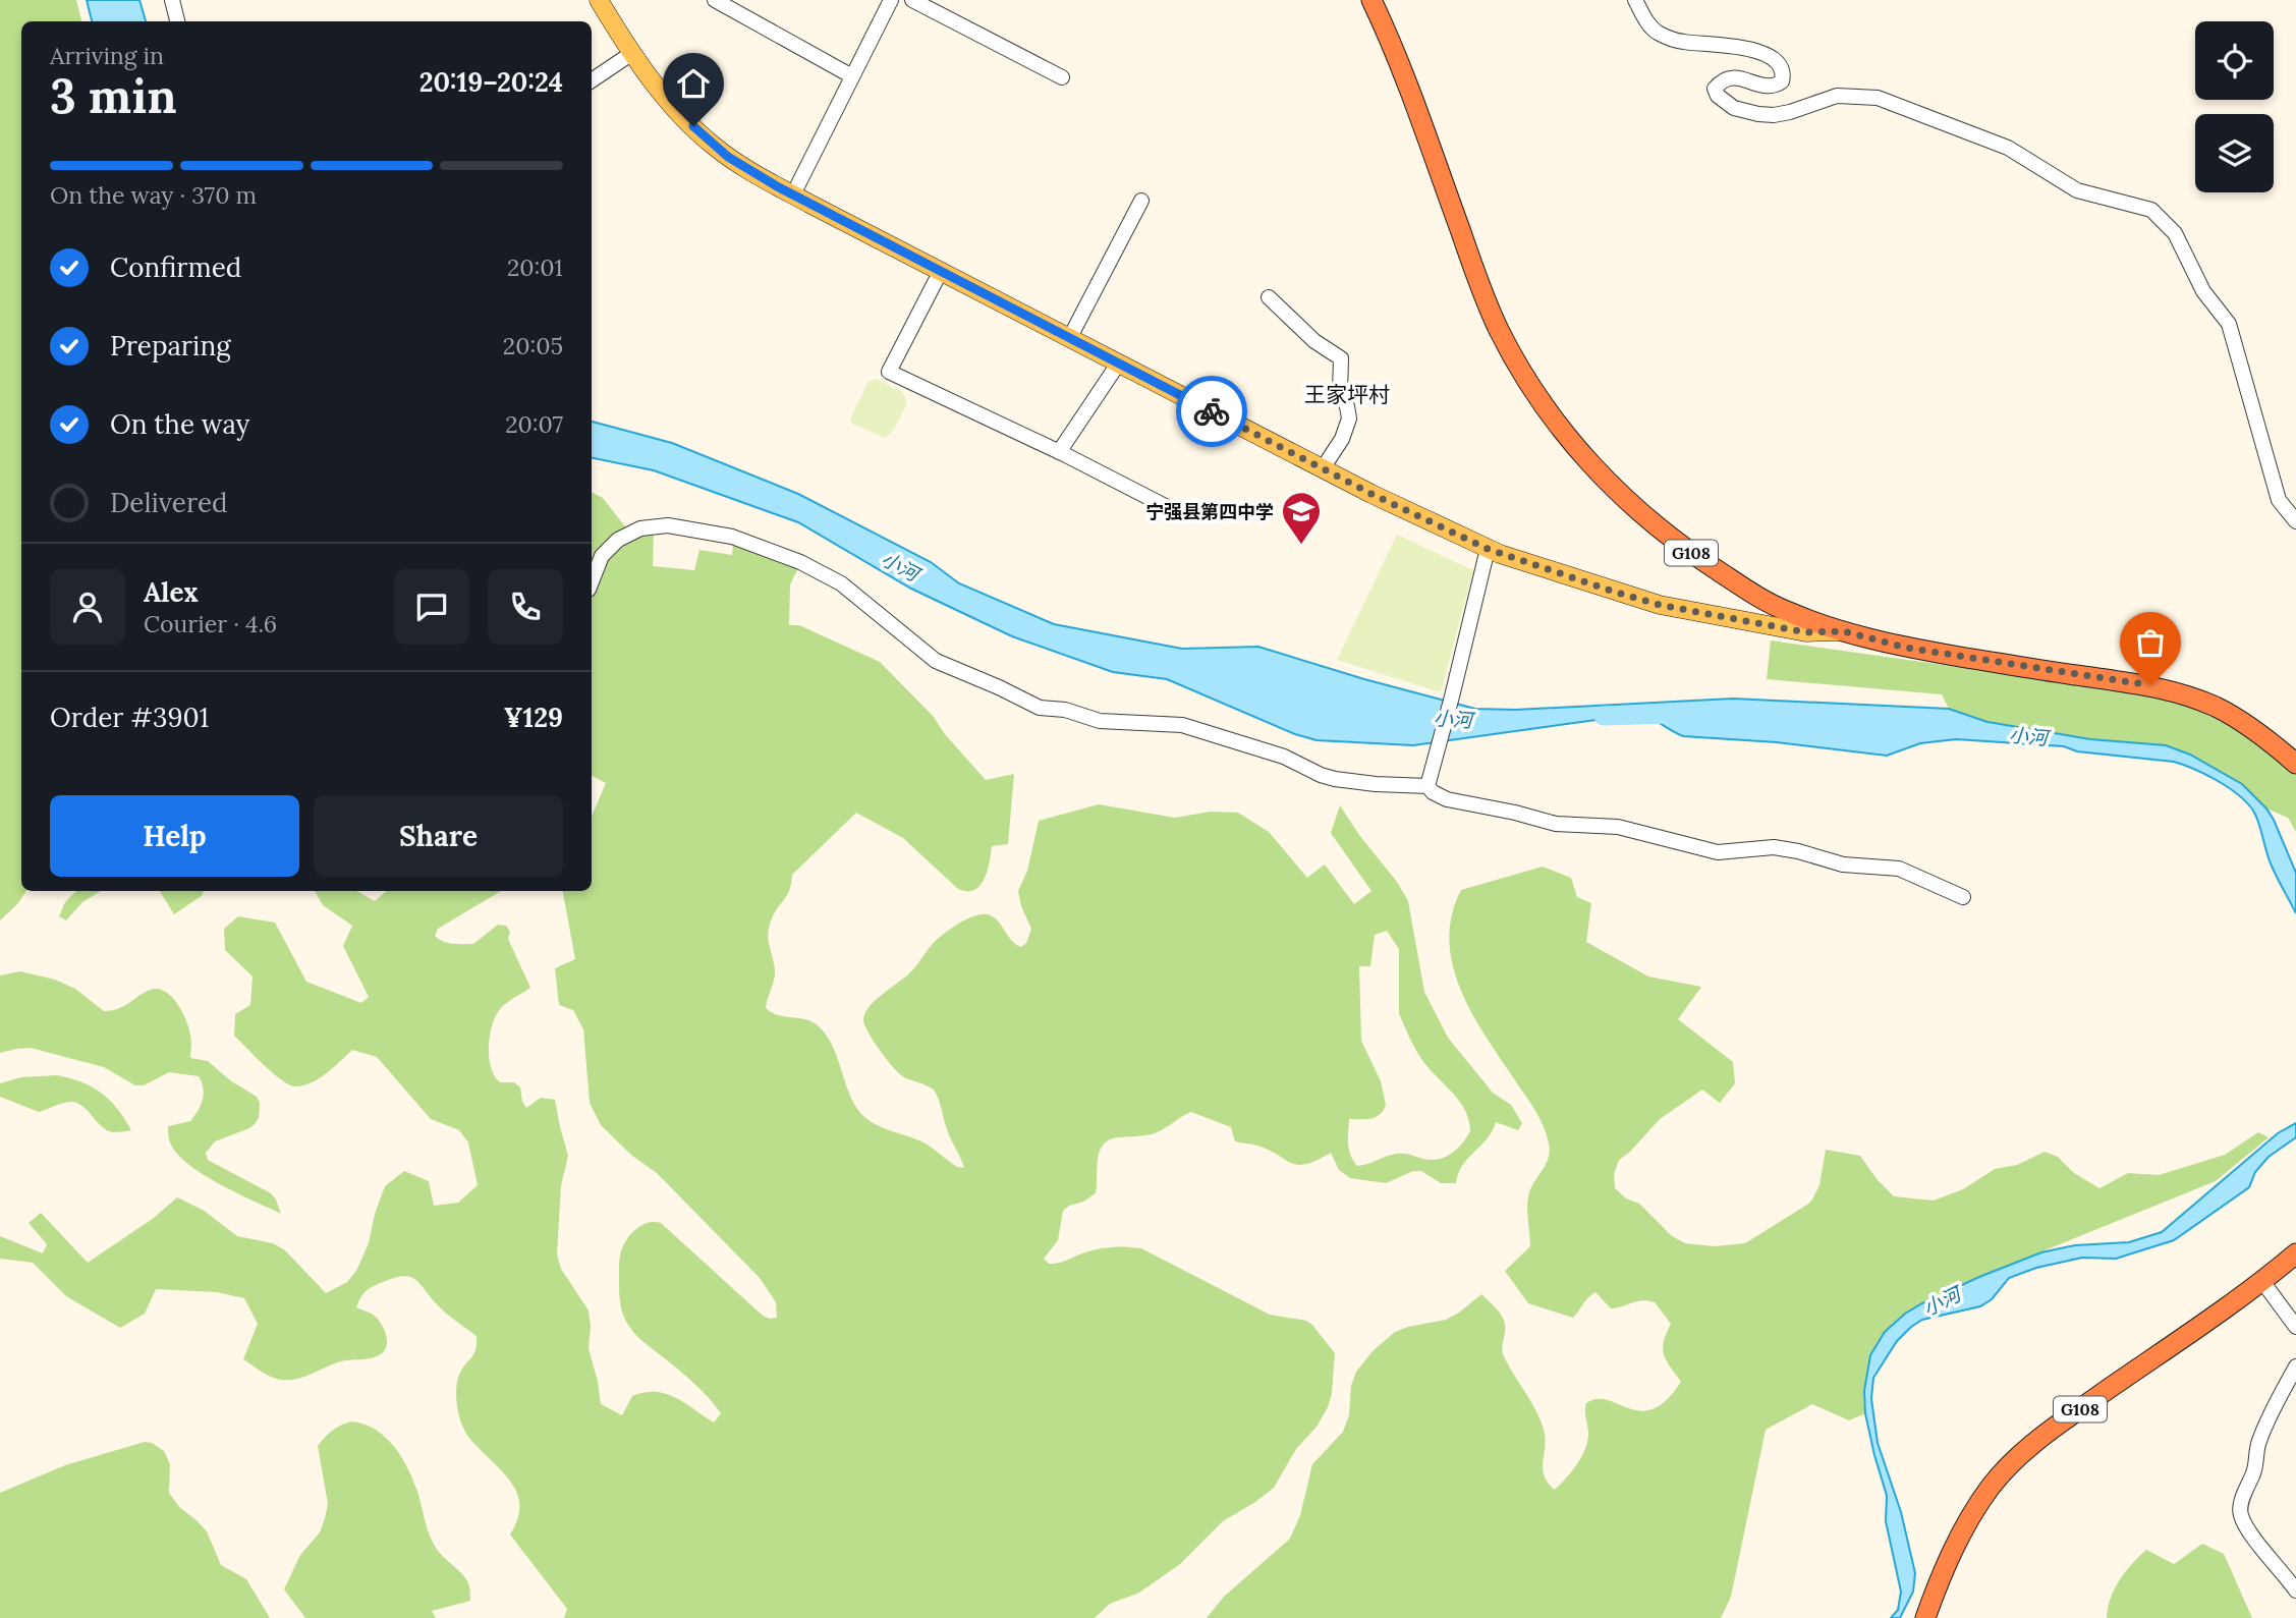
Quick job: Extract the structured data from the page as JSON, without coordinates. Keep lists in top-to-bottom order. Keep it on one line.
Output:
{"streets":{"highway":["G108"]},"districts":["王家坪村"],"water":["小河"],"places":{"school or university":["宁强县第四中学"]},"page":{"heading":["3 min","Arriving in","20:19–20:24"],"panel":["Alex","Courier · 4.6","Order #3901","¥129"],"bar":"On the way · 370 m","list":[["Confirmed","20:01"],["Preparing","20:05"],["On the way","20:07"],"Delivered"],"buttons":["Help","Share"]}}
